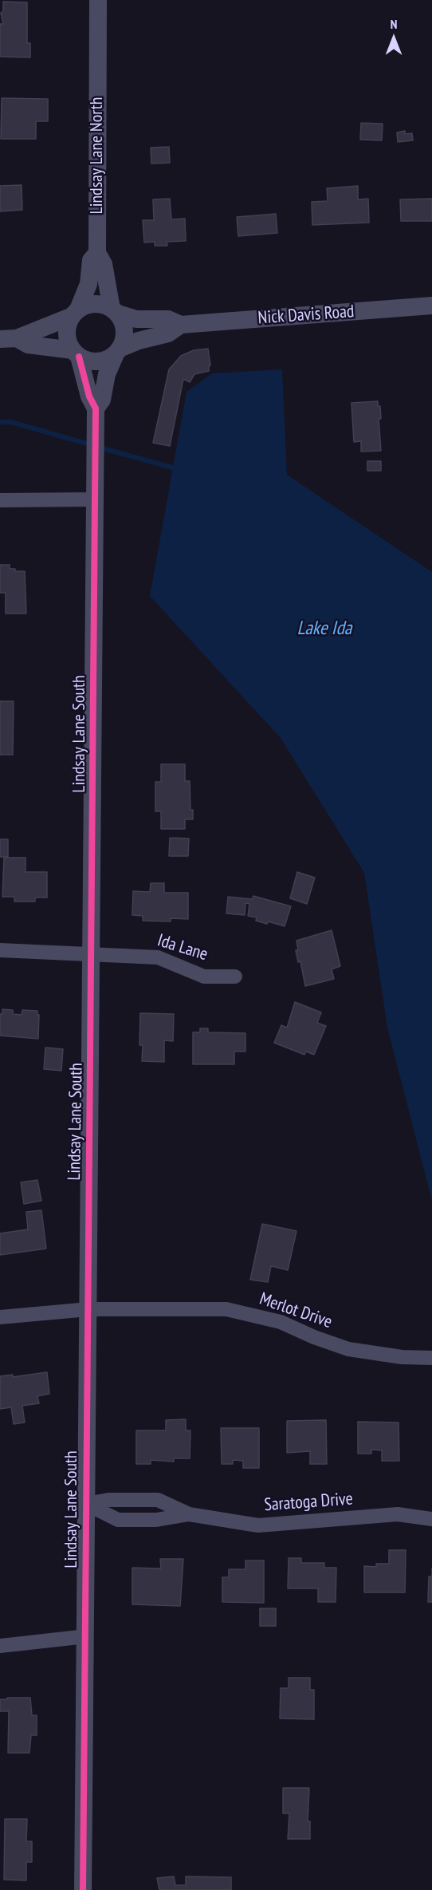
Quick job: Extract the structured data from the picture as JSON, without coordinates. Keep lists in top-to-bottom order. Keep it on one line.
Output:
{"streets":{"street":["Lindsay Lane North","Nick Davis Road","Lindsay Lane South","Ida Lane","Merlot Drive","Saratoga Drive"]},"crossings":[["Lindsay Lane North","Nick Davis Road"],["Lindsay Lane North","Lindsay Lane South"],["Nick Davis Road","Lindsay Lane South"],["Lindsay Lane South","Ida Lane"],["Lindsay Lane South","Merlot Drive"],["Lindsay Lane South","Saratoga Drive"]],"water":["Lake Ida"],"north":"top"}
